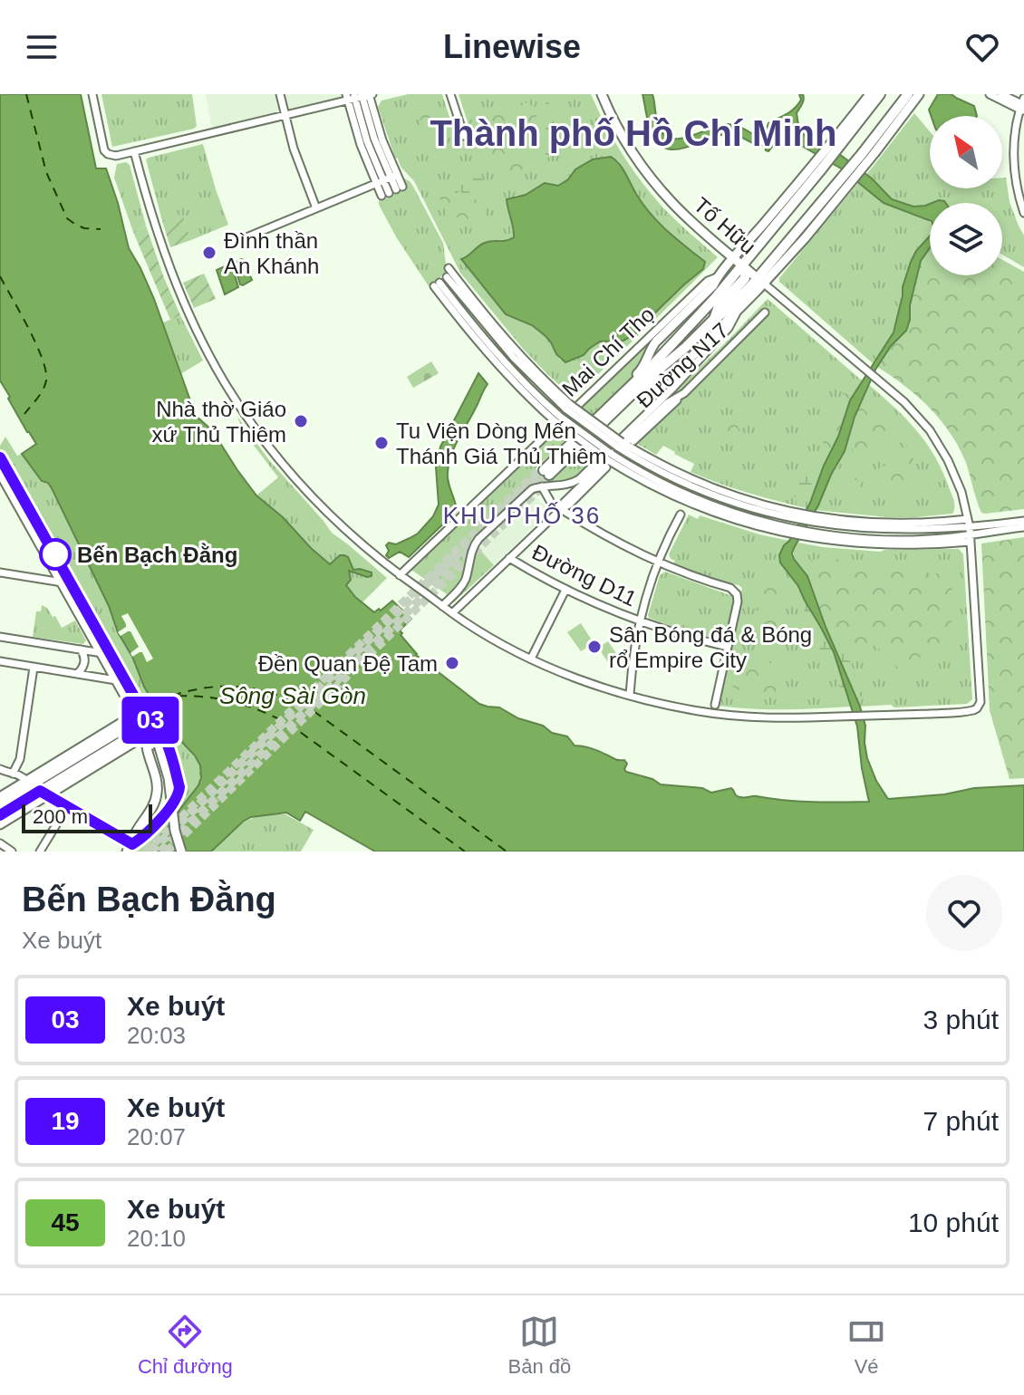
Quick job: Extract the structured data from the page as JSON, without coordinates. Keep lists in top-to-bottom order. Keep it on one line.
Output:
{"streets":{"highway":["Mai Chí Thọ"],"main road":["Tố Hữu"],"street":["Đường N17","Đường D11"]},"crossings":[["Tố Hữu","Mai Chí Thọ"]],"districts":["Thành phố Hồ Chí Minh","KHU PHỐ 36"],"water":["Sông Sài Gòn"],"places":["Đình thần An Khánh","Nhà thờ Giáo xứ Thủ Thiêm","Tu Viện Dòng Mến Thánh Giá Thủ Thiêm","Bến Bạch Đằng","Sân Bóng đá & Bóng rổ Empire City","Đền Quan Đệ Tam"],"lines":["bus line 03"],"scale_bar":"200 m","north":"top left","page":{"header":"Linewise","on_map":"03","scale":"200 m","heading":["Bến Bạch Đằng","Xe buýt"],"list":[{"mark":"03","name":"Xe buýt","note":"20:03","value":"3 phút"},{"mark":"19","name":"Xe buýt","note":"20:07","value":"7 phút"},{"mark":"45","name":"Xe buýt","note":"20:10","value":"10 phút"}],"tabs":["Chỉ đường","Bản đồ","Vé"]}}
